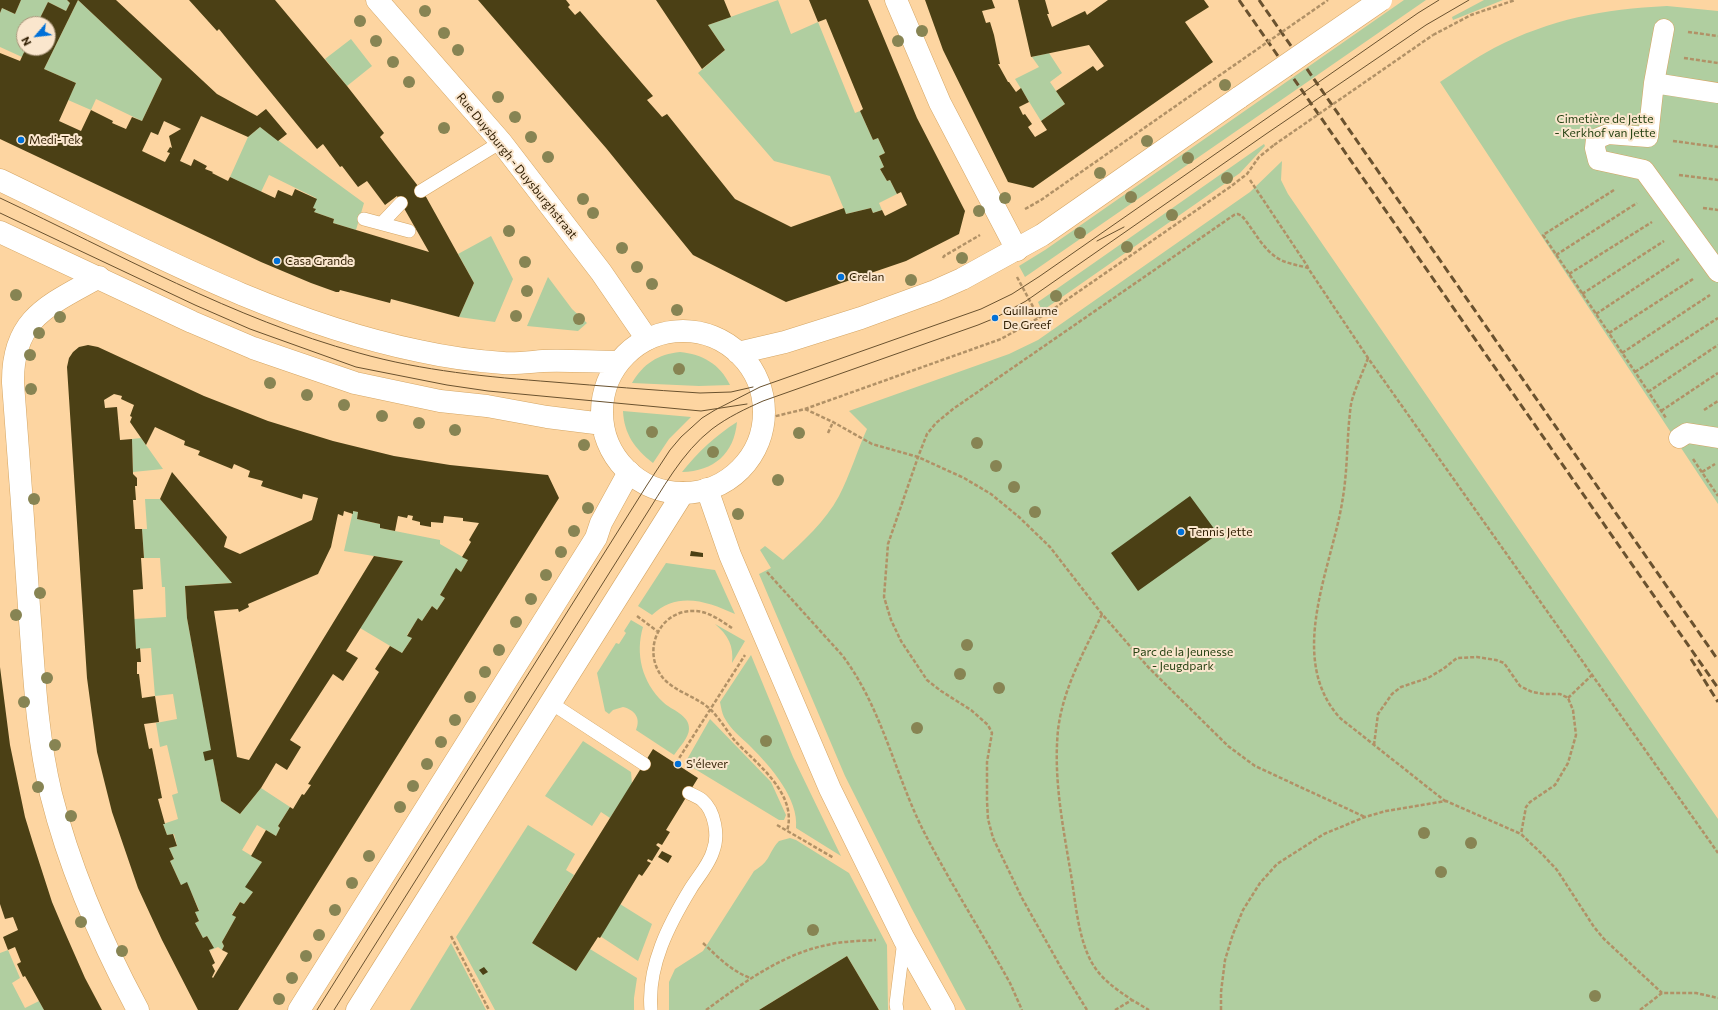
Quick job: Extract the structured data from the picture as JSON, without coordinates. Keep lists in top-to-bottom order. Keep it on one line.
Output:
{"streets":{"street":["Rue Duysburgh - Duysburghstraat"]},"parks":["Cimetière de Jette - Kerkhof van Jette","Parc de la Jeunesse - Jeugdpark"],"places":["Medi-Tek","Casa Grande","Crelan","Guillaume De Greef","Tennis Jette","S'élever"],"north":"bottom left"}
